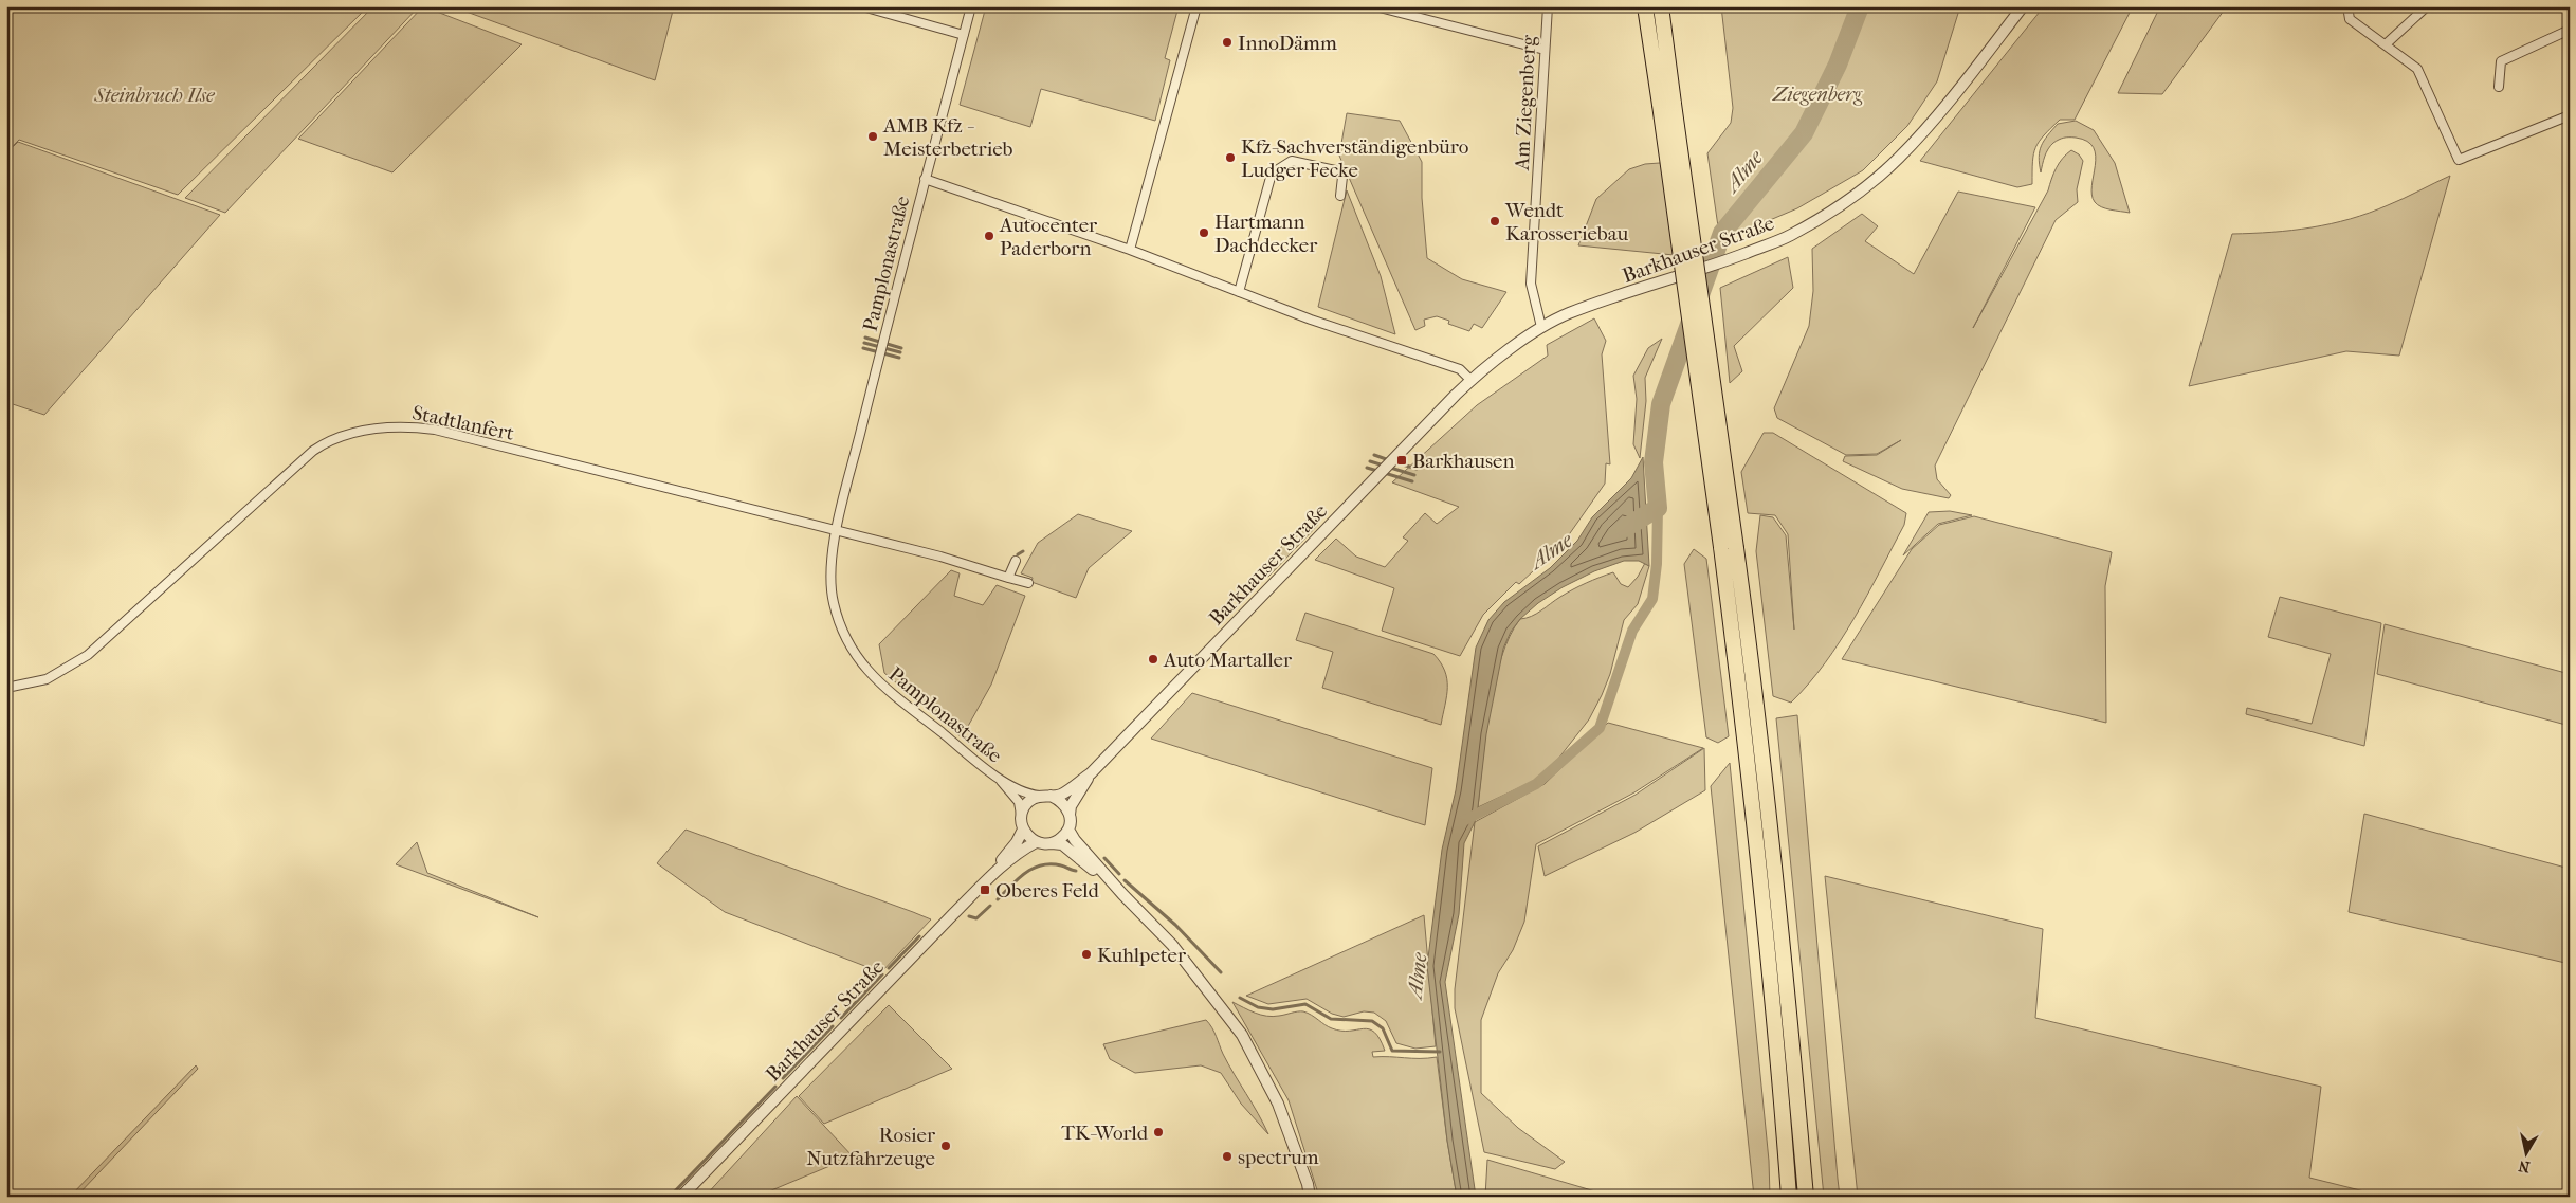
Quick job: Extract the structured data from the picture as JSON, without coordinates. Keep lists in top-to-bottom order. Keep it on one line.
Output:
{"streets":{"street":["Am Ziegenberg","Barkhauser Straße","Pamplonastraße","Stadtlanfert"]},"crossings":[["Am Ziegenberg","Barkhauser Straße"],["Pamplonastraße","Stadtlanfert"]],"water":["Alme"],"parks":["Ziegenberg","Steinbruch Ilse"],"places":{"other":["InnoDämm","AMB Kfz - Meisterbetrieb","Kfz-Sachverständigenbüro Ludger Fecke","Wendt Karosseriebau","Hartmann Dachdecker","Autocenter Paderborn","Auto Martaller","Kuhlpeter","TK-World","Rosier Nutzfahrzeuge","spectrum"],"transit":["Barkhausen","Oberes Feld"]},"north":"bottom"}
